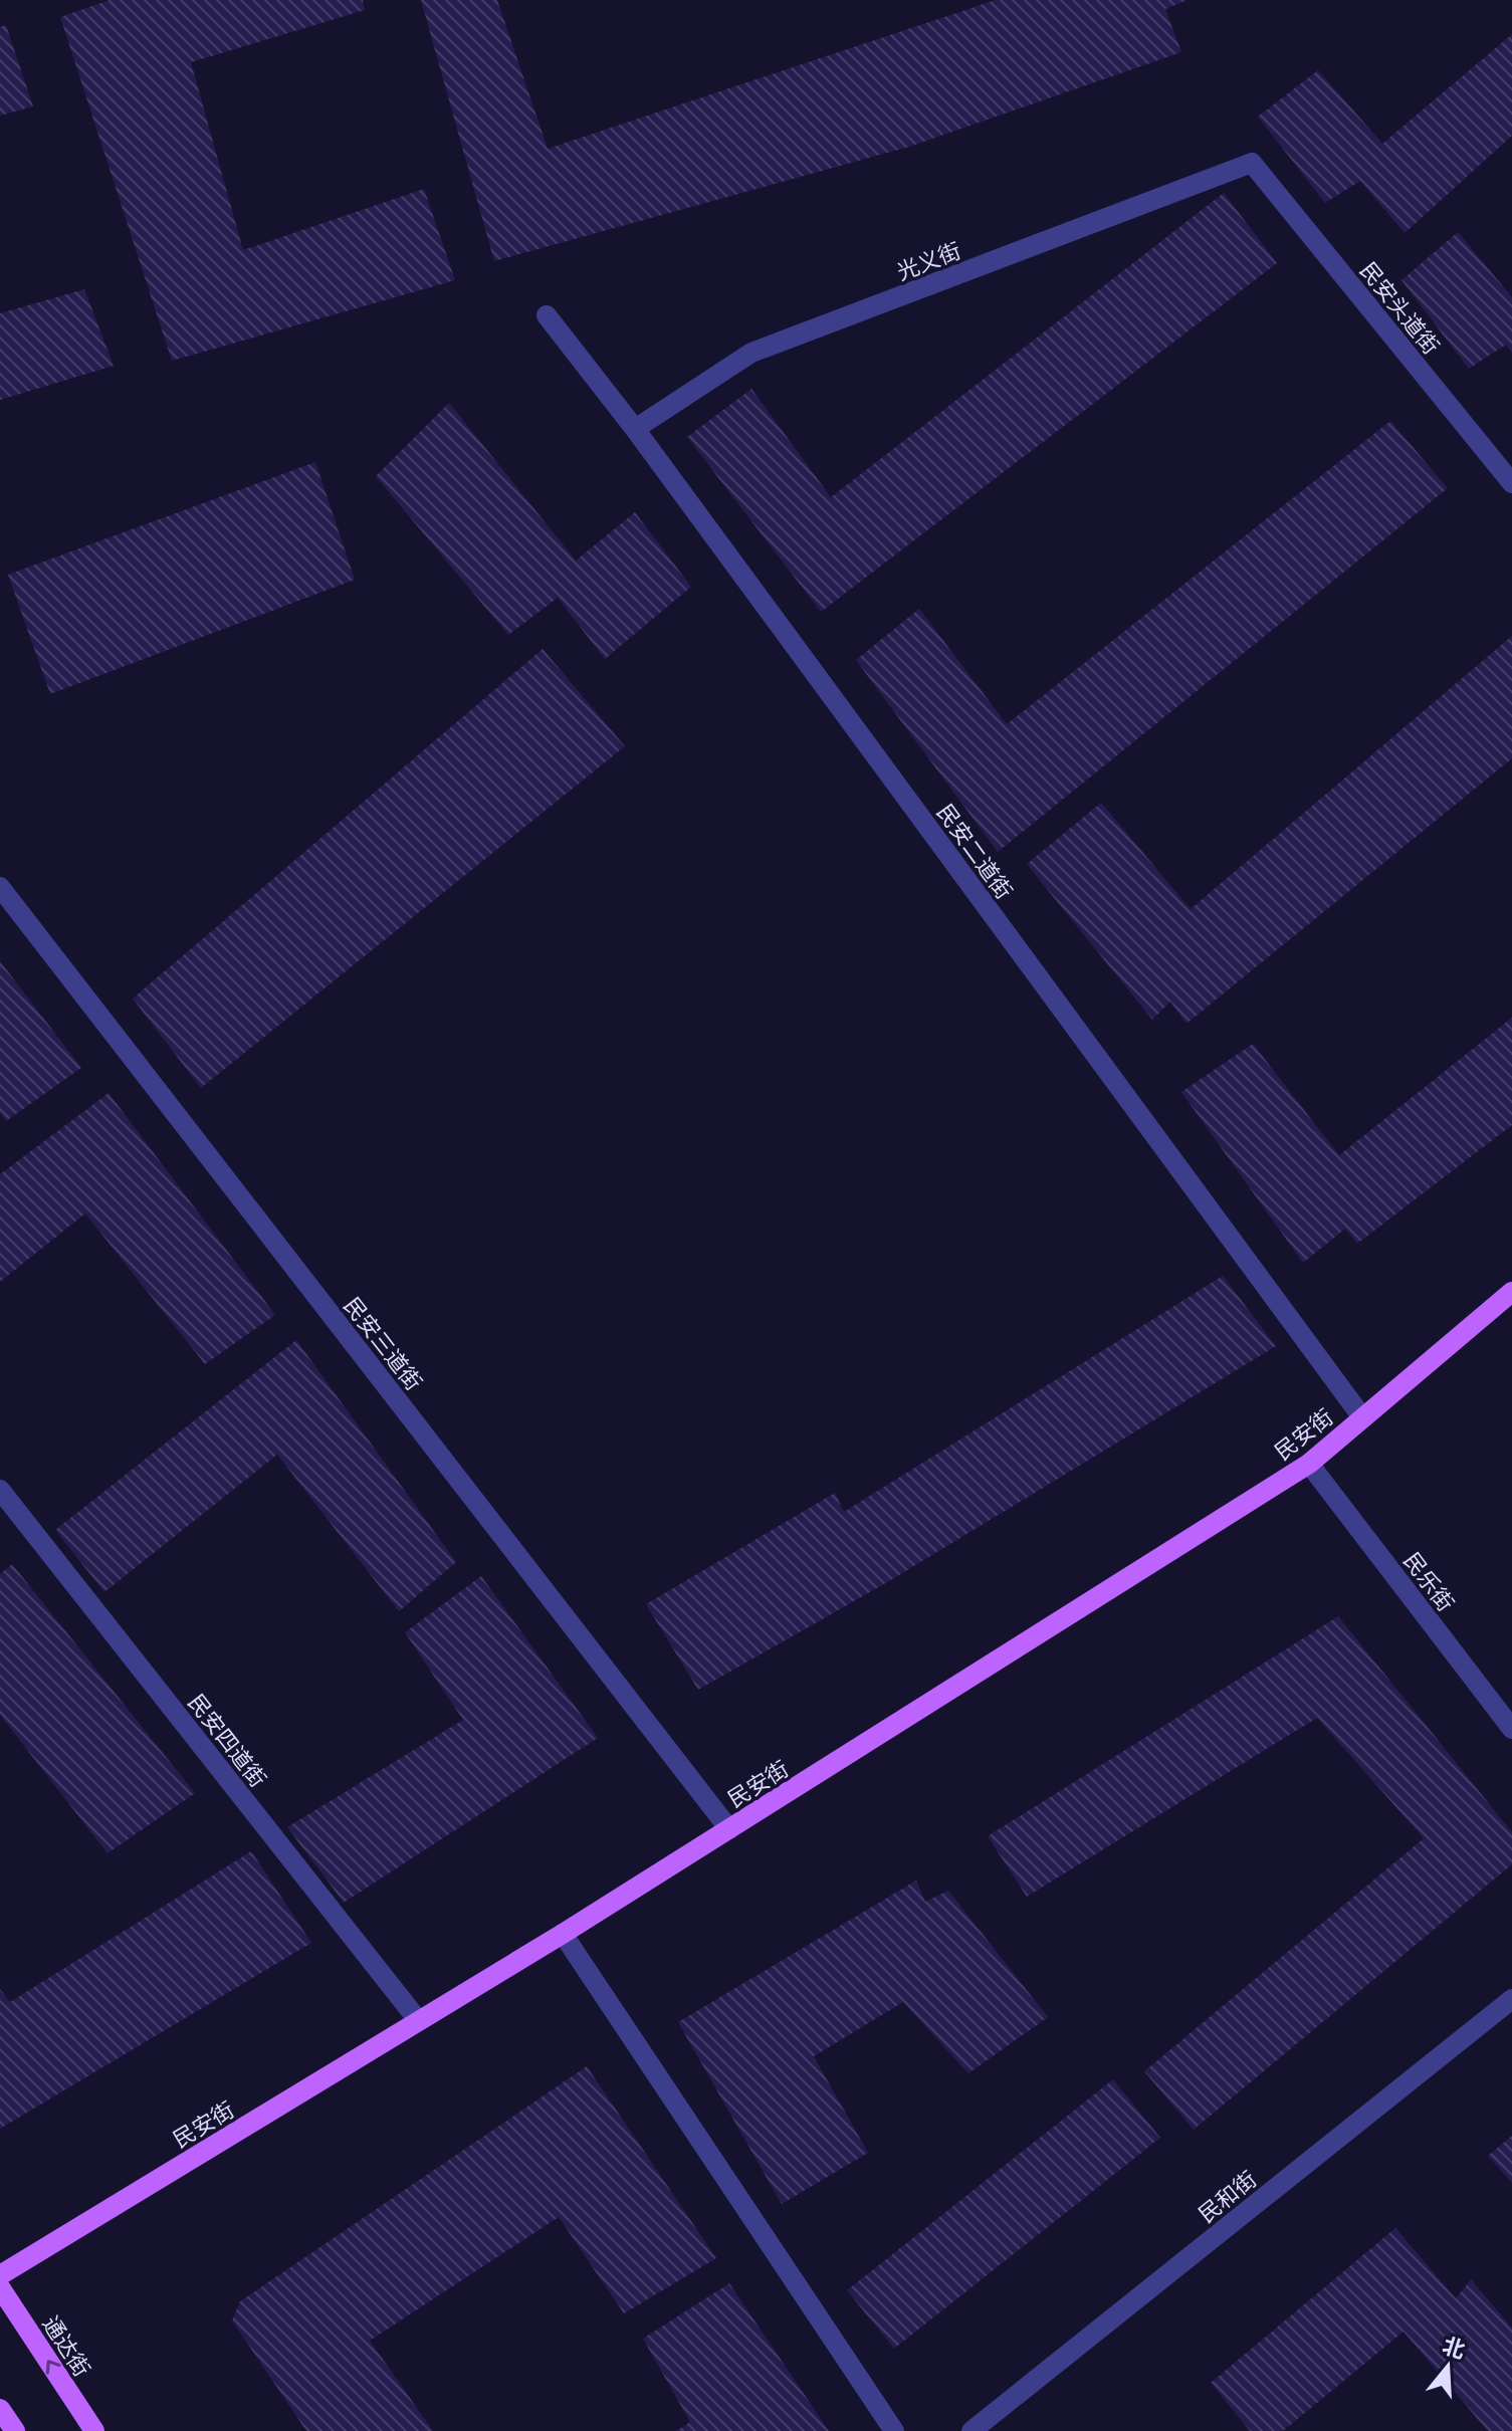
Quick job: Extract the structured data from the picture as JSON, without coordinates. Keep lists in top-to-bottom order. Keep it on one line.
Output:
{"streets":{"main road":["民安街","通达街"],"street":["光义街","民安头道街","民安二道街","民安三道街","民乐街","民安四道街","民和街"]},"crossings":[["光义街","民安头道街"],["光义街","民安二道街"],["民安二道街","民安街"],["民安三道街","民安街"],["民安街","民乐街"],["民安街","民安四道街"]],"one_way":["通达街"],"north":"top"}
